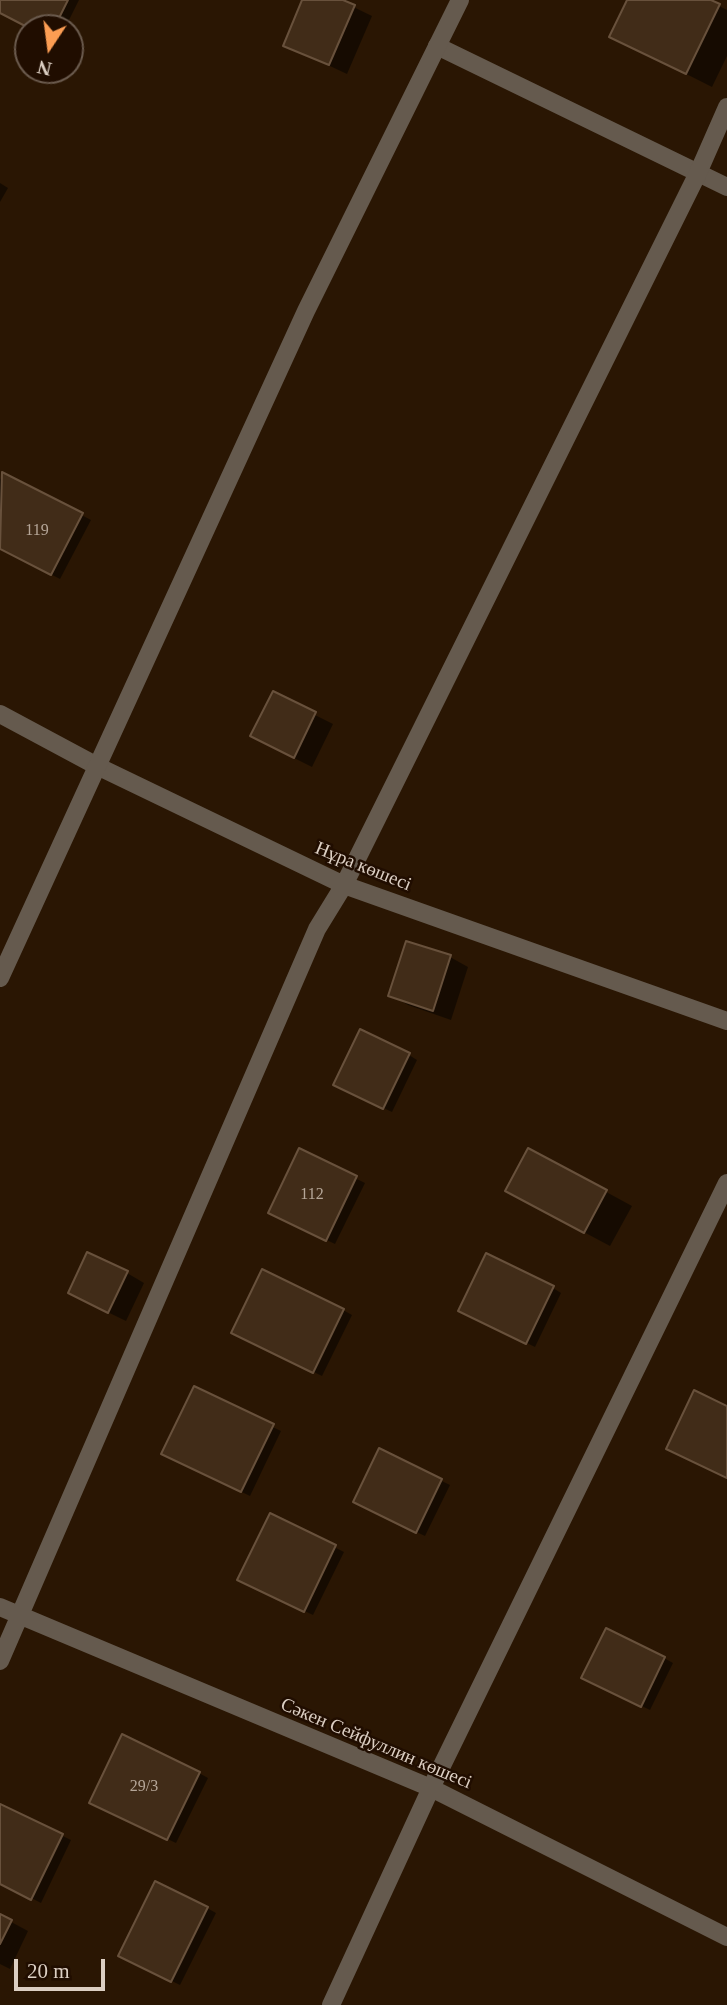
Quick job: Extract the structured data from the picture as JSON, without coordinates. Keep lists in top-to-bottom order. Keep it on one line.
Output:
{"streets":{"street":["Нұра көшесі","Сәкен Сейфуллин көшесі"]},"house_numbers":["119","112","29/3"],"scale_bar":"20 m","north":"bottom"}
